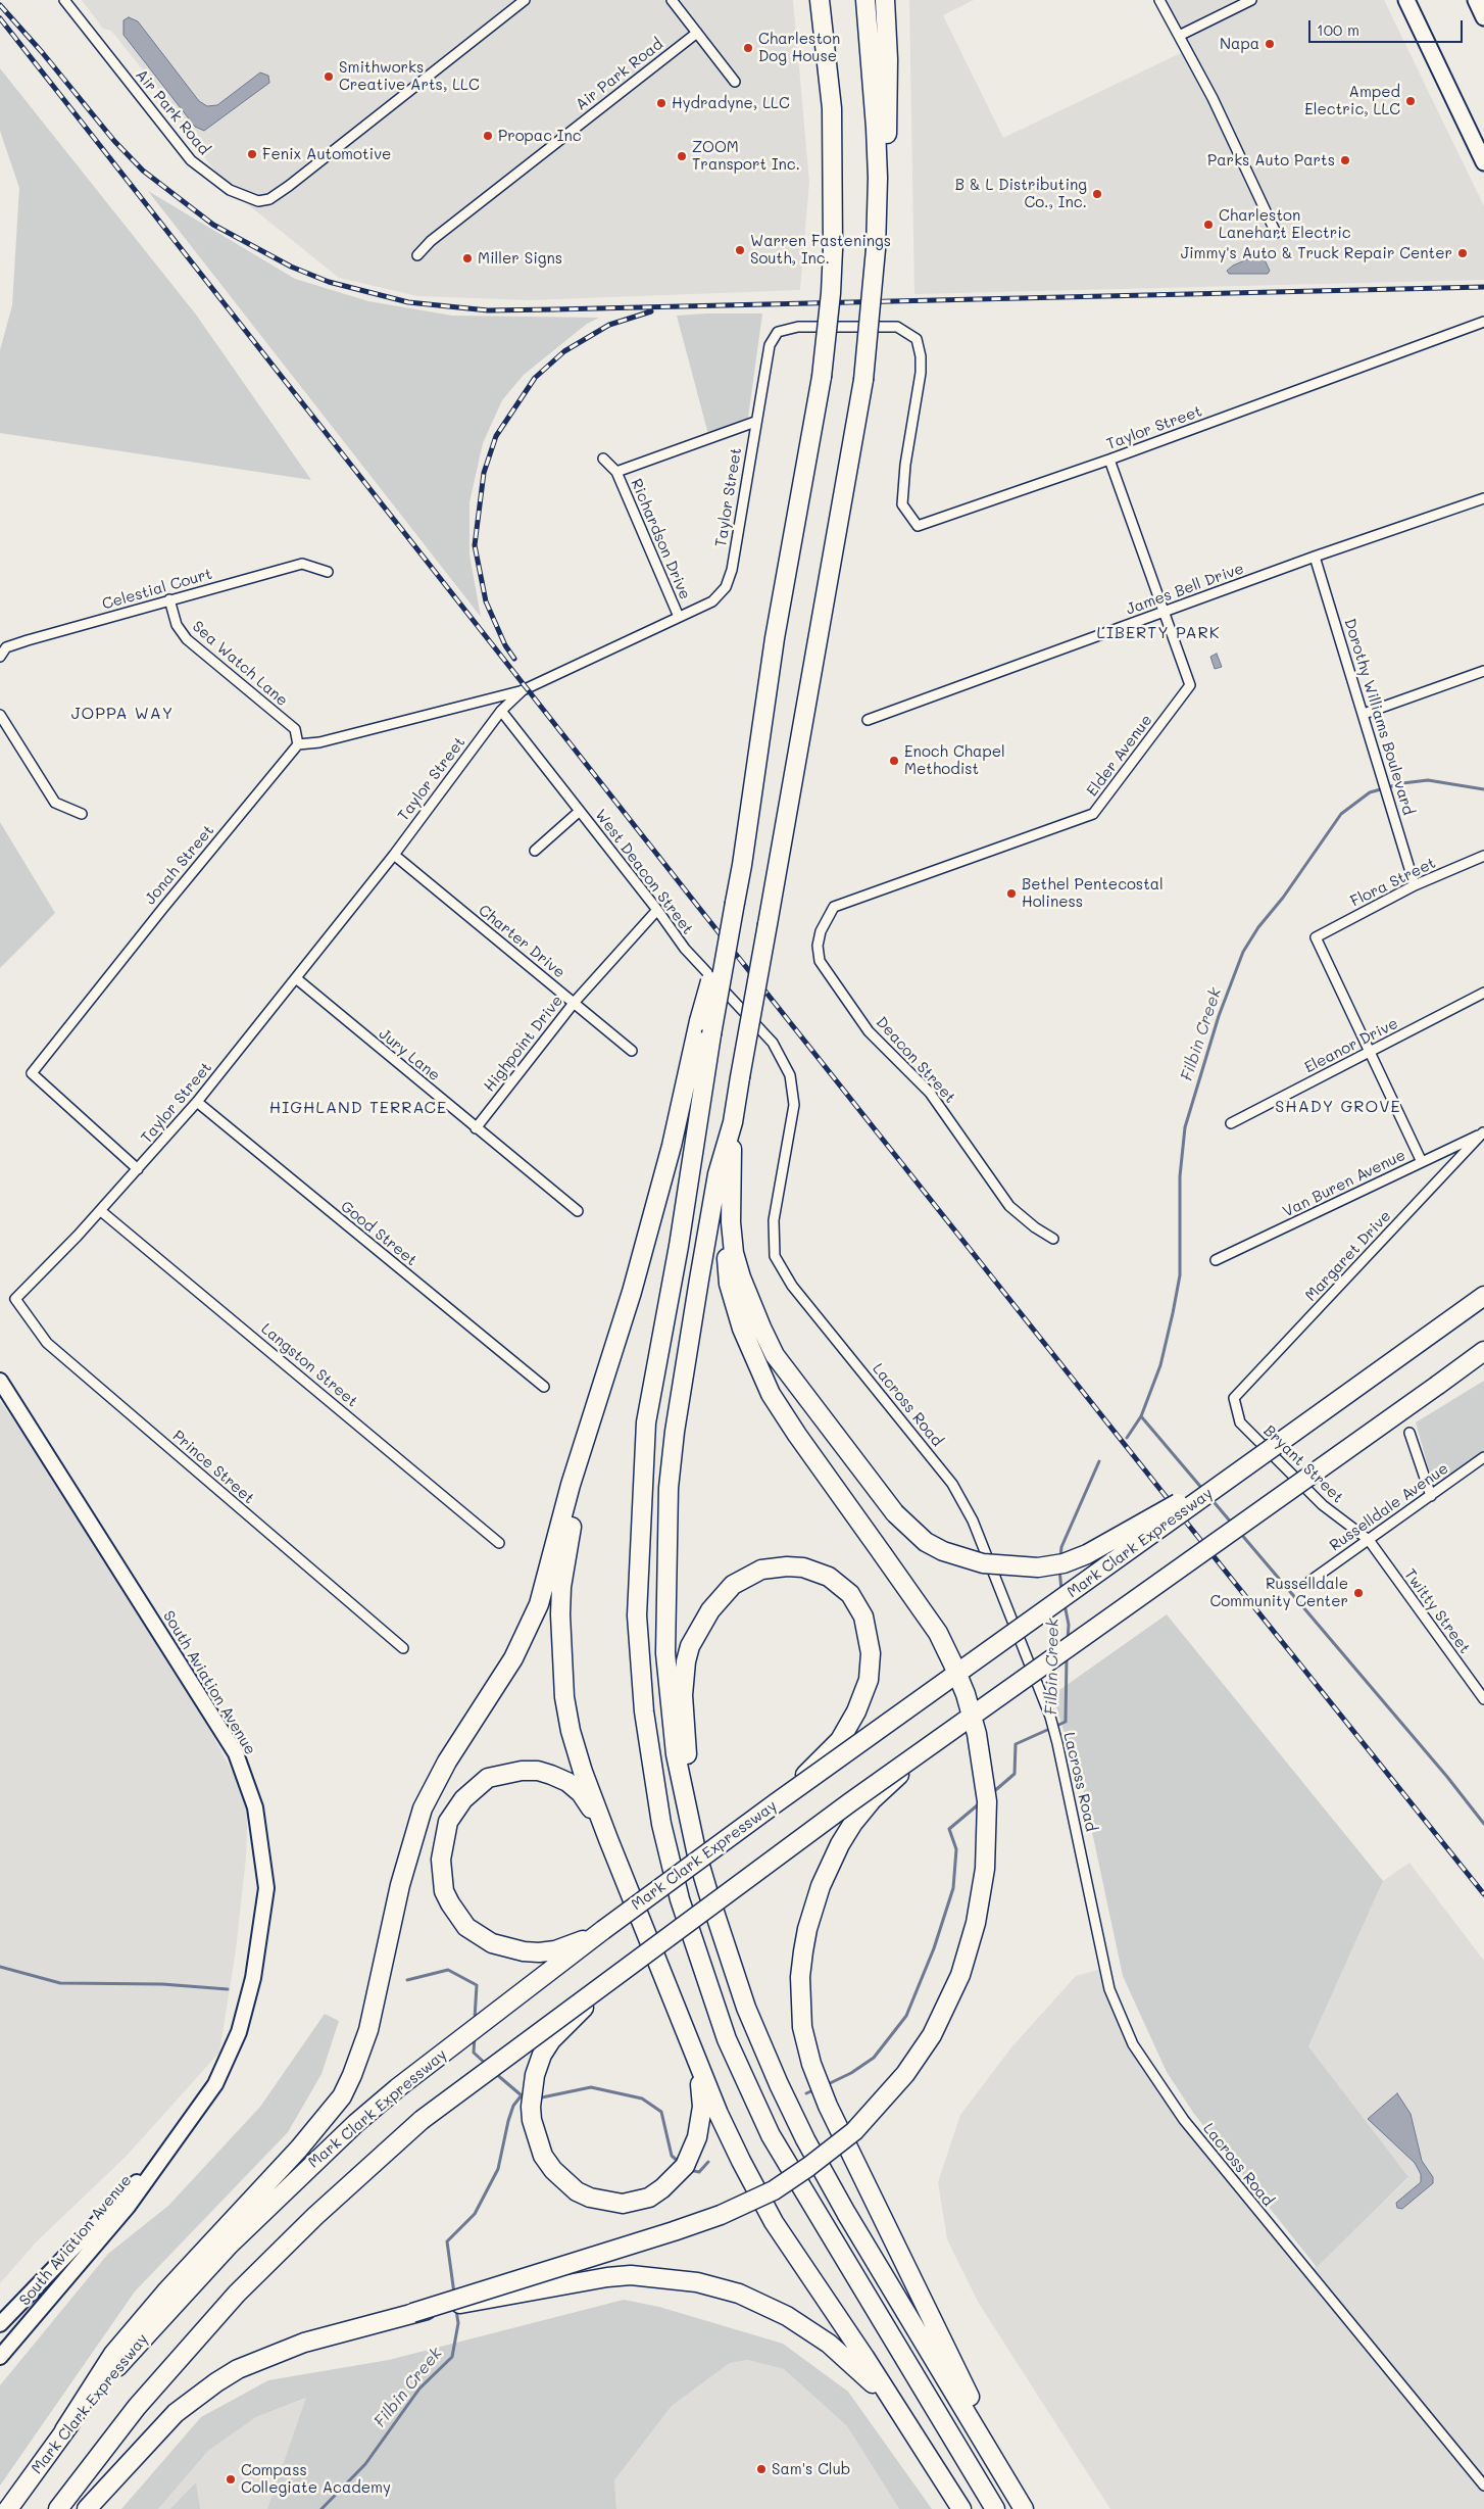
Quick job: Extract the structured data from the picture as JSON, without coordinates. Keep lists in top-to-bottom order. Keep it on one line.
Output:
{"streets":{"highway":["Mark Clark Expressway"],"street":["Air Park Road","Taylor Street","Richardson Drive","Celestial Court","James Bell Drive","Sea Watch Lane","Dorothy Williams Boulevard","Elder Avenue","Jonah Street","West Deacon Street","Flora Street","Charter Drive","Highpoint Drive","Eleanor Drive","Jury Lane","Deacon Street","Van Buren Avenue","Good Street","Margaret Drive","Langston Street","Lacross Road","Bryant Street","Prince Street","Russelldale Avenue","Twitty Street","South Aviation Avenue"]},"crossings":[["Taylor Street","Richardson Drive"],["Taylor Street","Elder Avenue"],["Taylor Street","Jonah Street"],["Taylor Street","West Deacon Street"],["Taylor Street","Charter Drive"],["Taylor Street","Jury Lane"],["Taylor Street","Good Street"],["Taylor Street","Langston Street"],["Taylor Street","Prince Street"],["Celestial Court","Sea Watch Lane"],["James Bell Drive","Dorothy Williams Boulevard"],["James Bell Drive","Elder Avenue"],["Sea Watch Lane","Jonah Street"],["Dorothy Williams Boulevard","Flora Street"],["Elder Avenue","Deacon Street"],["West Deacon Street","Highpoint Drive"],["West Deacon Street","Lacross Road"],["Flora Street","Eleanor Drive"],["Charter Drive","Highpoint Drive"],["Highpoint Drive","Jury Lane"],["Van Buren Avenue","Margaret Drive"],["Margaret Drive","Bryant Street"],["Bryant Street","Russelldale Avenue"],["Bryant Street","Twitty Street"],["Russelldale Avenue","Twitty Street"]],"districts":["LIBERTY PARK","JOPPA WAY","SHADY GROVE","HIGHLAND TERRACE"],"water":["Filbin Creek"],"places":["Napa","Charleston Dog House","Smithworks Creative Arts, LLC","Amped Electric, LLC","Hydradyne, LLC","Propac Inc","Fenix Automotive","ZOOM Transport Inc.","Parks Auto Parts","B & L Distributing Co., Inc.","Charleston Lanehart Electric","Warren Fastenings South, Inc.","Jimmy's Auto & Truck Repair Center","Miller Signs","Enoch Chapel Methodist","Bethel Pentecostal Holiness","Russelldale Community Center","Sam's Club","Compass Collegiate Academy"],"scale_bar":"100 m"}
